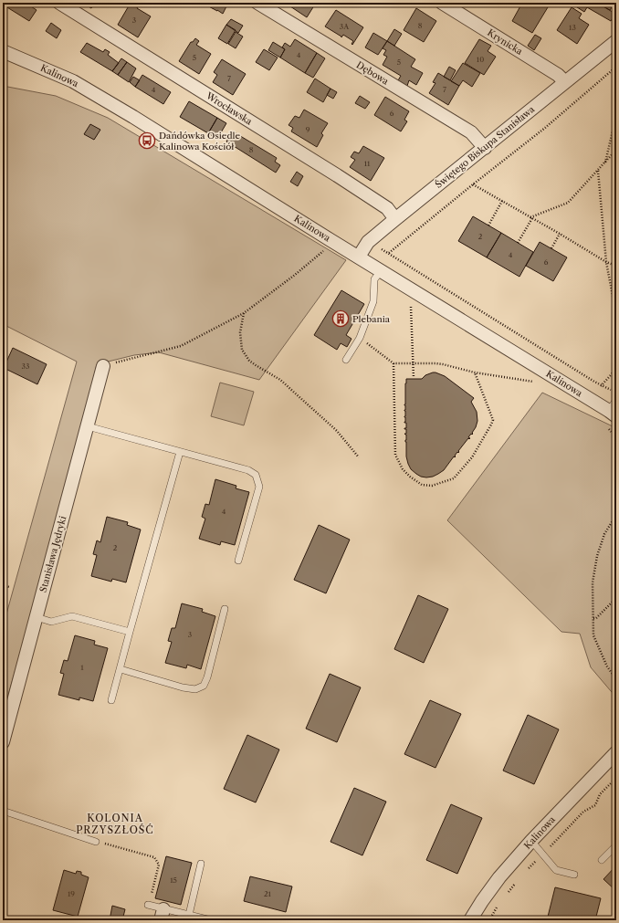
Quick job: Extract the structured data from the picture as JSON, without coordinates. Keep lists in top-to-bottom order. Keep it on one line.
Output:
{"streets":{"street":["Krynicka","Dębowa","Kalinowa","Wrocławska","Świętego Biskupa Stanisława","Stanisława Jędryki"]},"crossings":[["Krynicka","Świętego Biskupa Stanisława"],["Dębowa","Świętego Biskupa Stanisława"],["Kalinowa","Świętego Biskupa Stanisława"],["Wrocławska","Świętego Biskupa Stanisława"]],"districts":["KOLONIA PRZYSZŁOŚĆ"],"places":{"bus stop":["Dańdówka Osiedle Kalinowa Kościół"],"building":["Plebania"]},"house_numbers":["3","8","3A","13","4","5","10","5","7","4","7","6","9","8","11","2","4","6","33","4","2","3","1","15","19","21"]}
